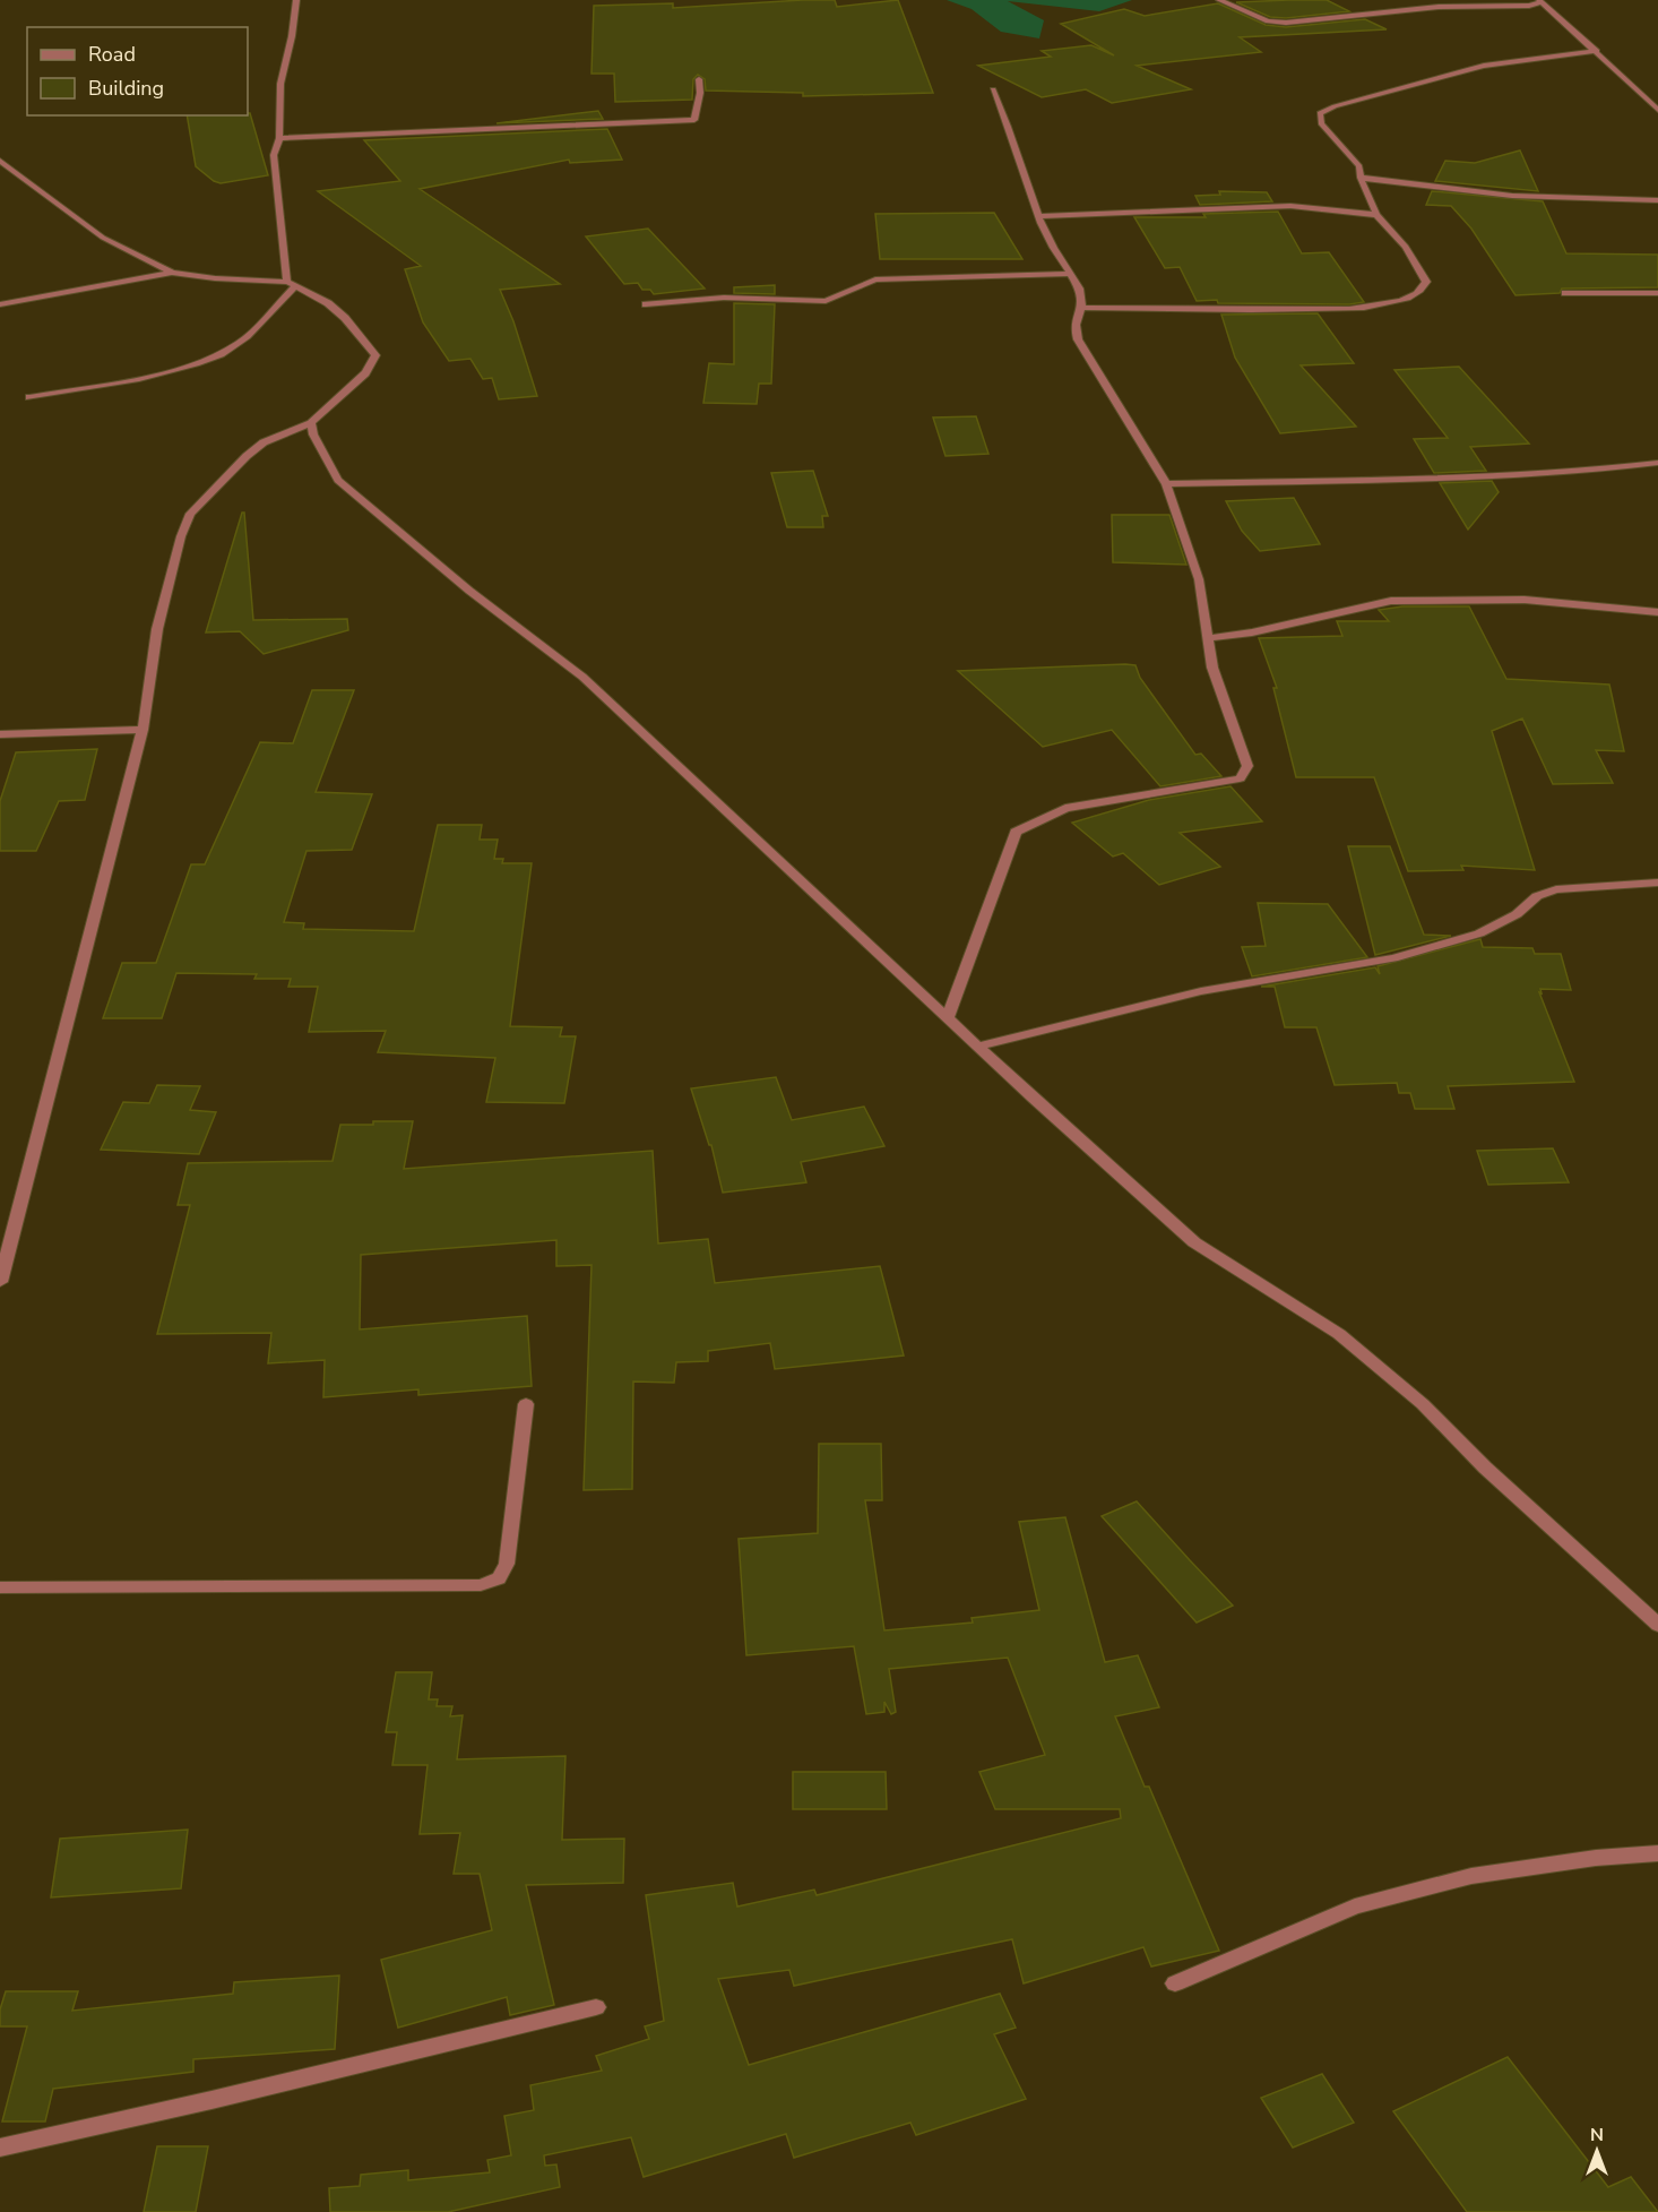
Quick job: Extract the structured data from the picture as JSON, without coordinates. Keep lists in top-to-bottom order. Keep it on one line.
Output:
{"legend":["Road","Building"],"north":"top"}
